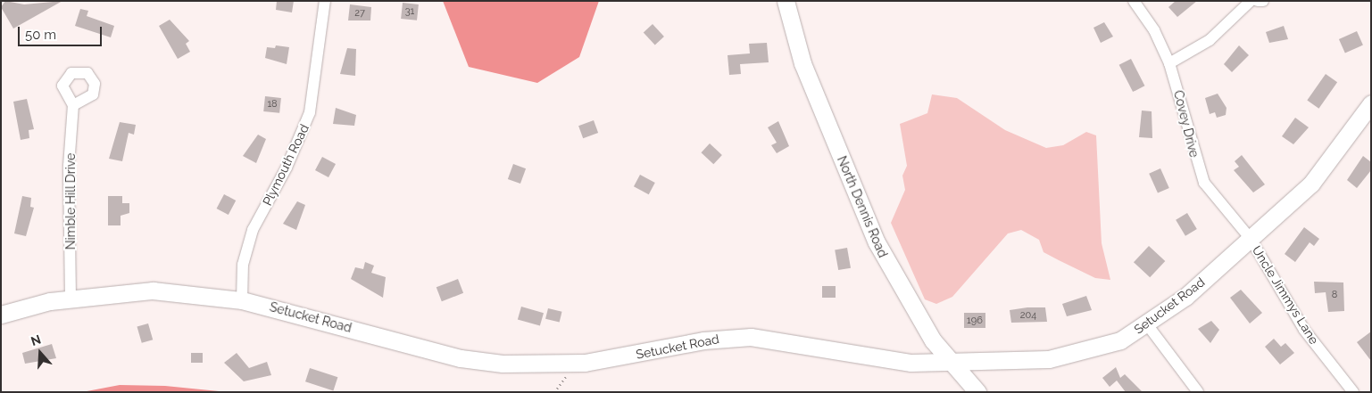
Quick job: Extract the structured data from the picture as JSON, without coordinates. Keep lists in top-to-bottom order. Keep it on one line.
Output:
{"streets":{"main road":["North Dennis Road","Setucket Road"],"street":["Covey Drive","Plymouth Road","Nimble Hill Drive","Uncle Jimmys Lane"]},"crossings":[["Covey Drive","Uncle Jimmys Lane"],["Covey Drive","Setucket Road"],["Plymouth Road","Setucket Road"],["Nimble Hill Drive","Setucket Road"],["North Dennis Road","Setucket Road"],["Uncle Jimmys Lane","Setucket Road"]],"house_numbers":["31","27","18","8","204","196"],"scale_bar":"50 m","north":"top"}
